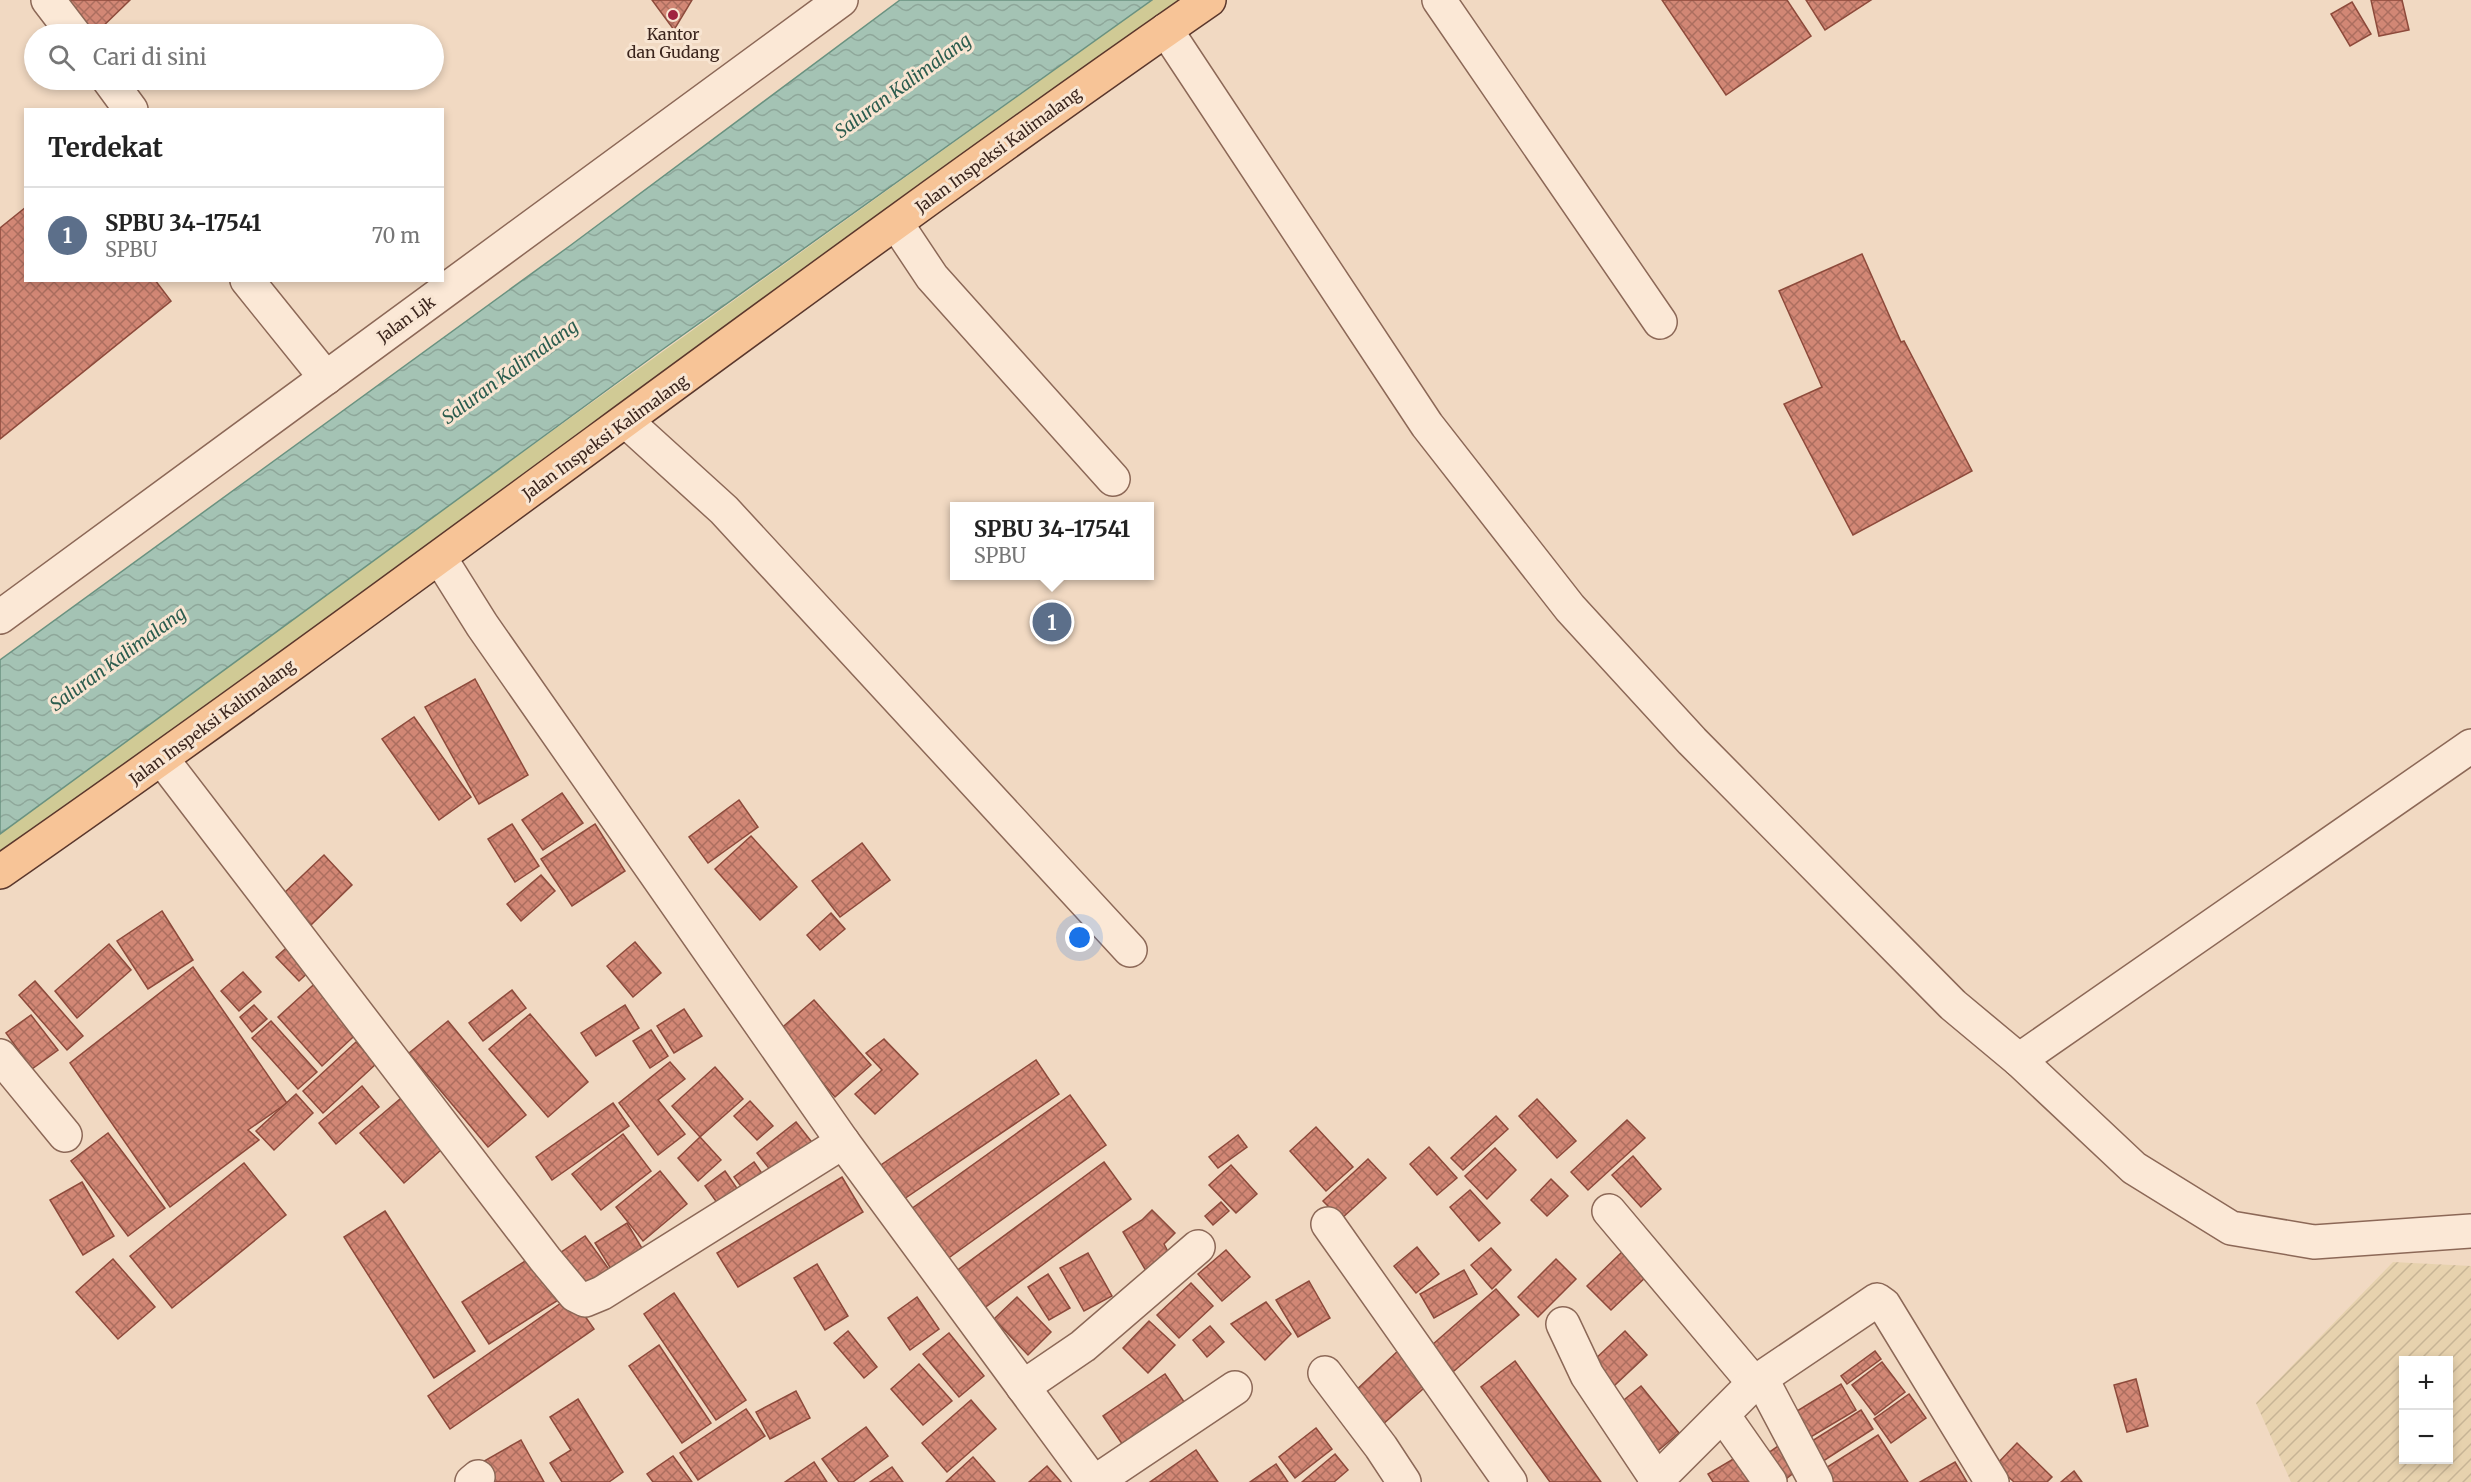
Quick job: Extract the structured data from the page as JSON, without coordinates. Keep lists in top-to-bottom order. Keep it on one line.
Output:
{"streets":{"main road":["Jalan Inspeksi Kalimalang"],"street":["Jalan Ljk"]},"water":["Saluran Kalimalang"],"places":["Kantor dan Gudang"],"page":{"search":"Cari di sini","heading":"Terdekat","list":[{"mark":"1","name":"SPBU 34-17541","note":"SPBU","value":"70 m"}],"popup":["SPBU 34-17541","SPBU"],"pins":"1","map_buttons":["+","−"]}}
